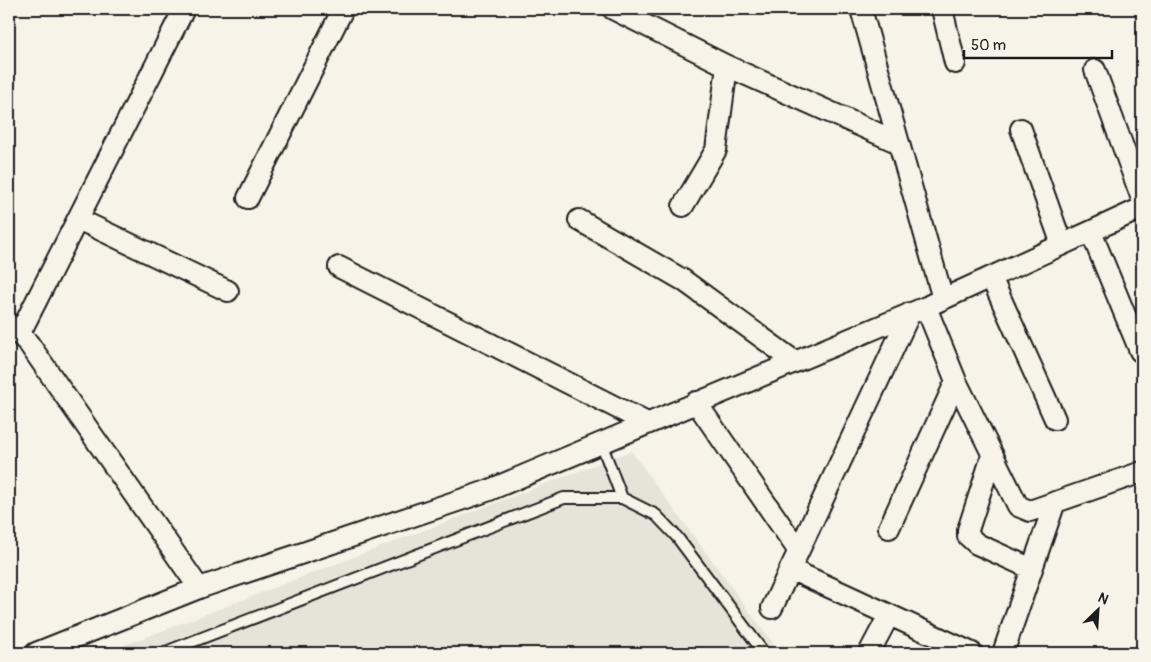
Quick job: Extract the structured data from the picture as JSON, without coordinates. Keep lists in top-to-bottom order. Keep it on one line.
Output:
{"scale_bar":"50 m","north":"top right"}
